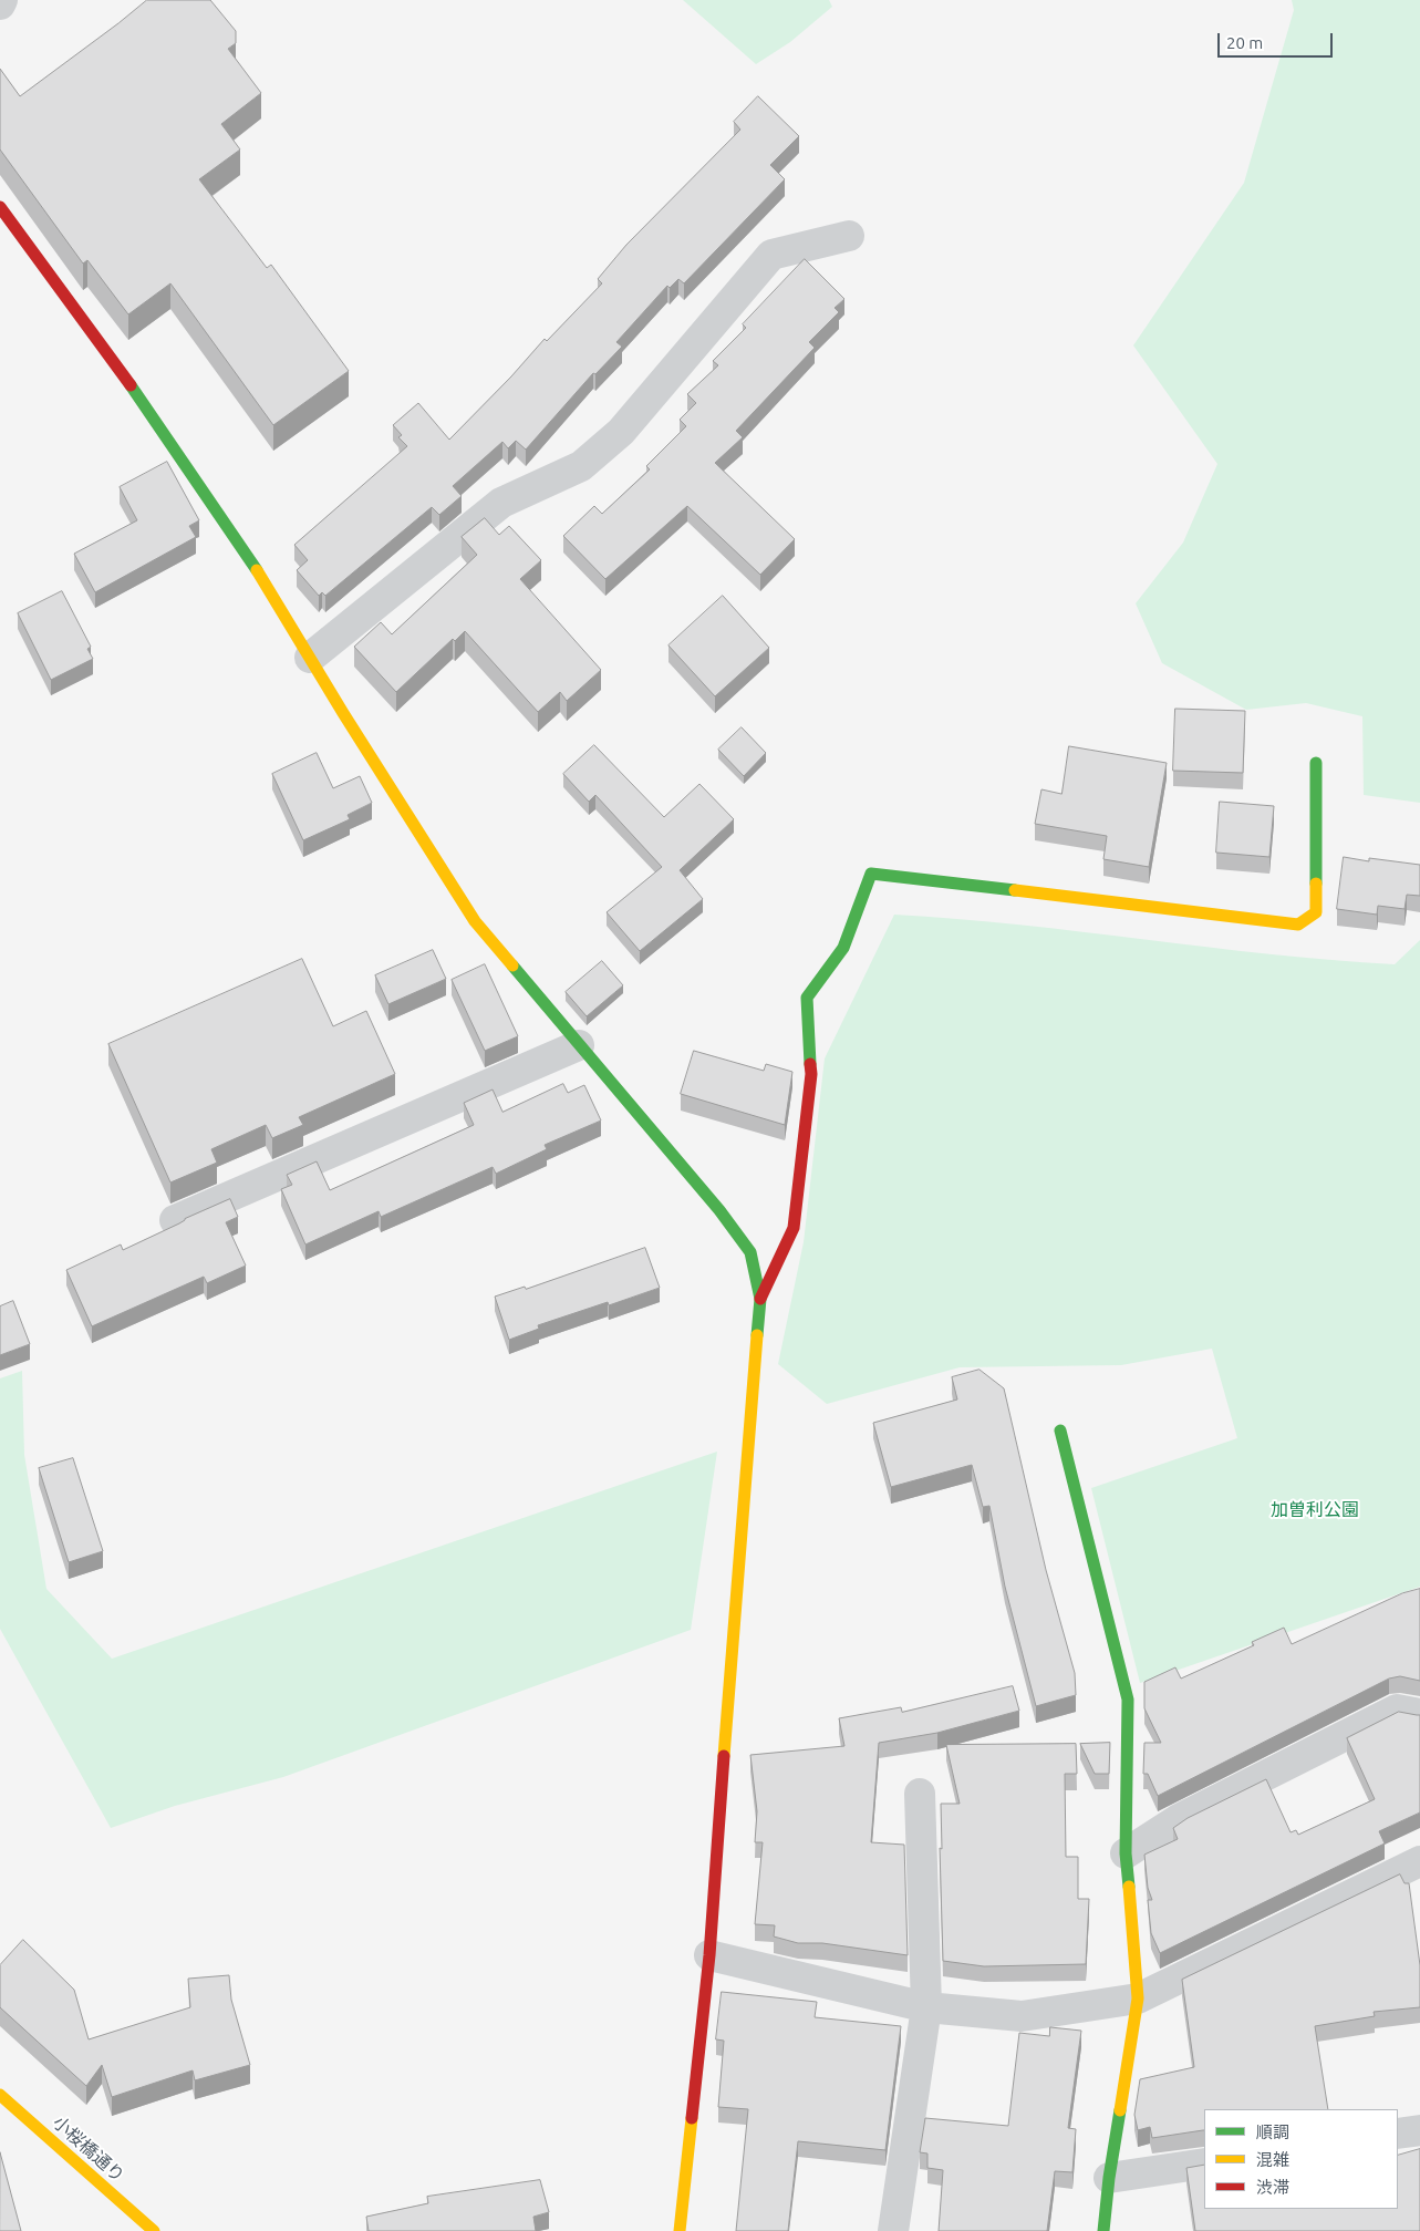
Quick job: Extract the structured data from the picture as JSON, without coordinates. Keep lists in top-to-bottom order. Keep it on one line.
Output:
{"streets":{"street":["小桜橋通り"]},"parks":["加曽利公園"],"legend":["順調","混雑","渋滞"],"scale_bar":"20 m"}
